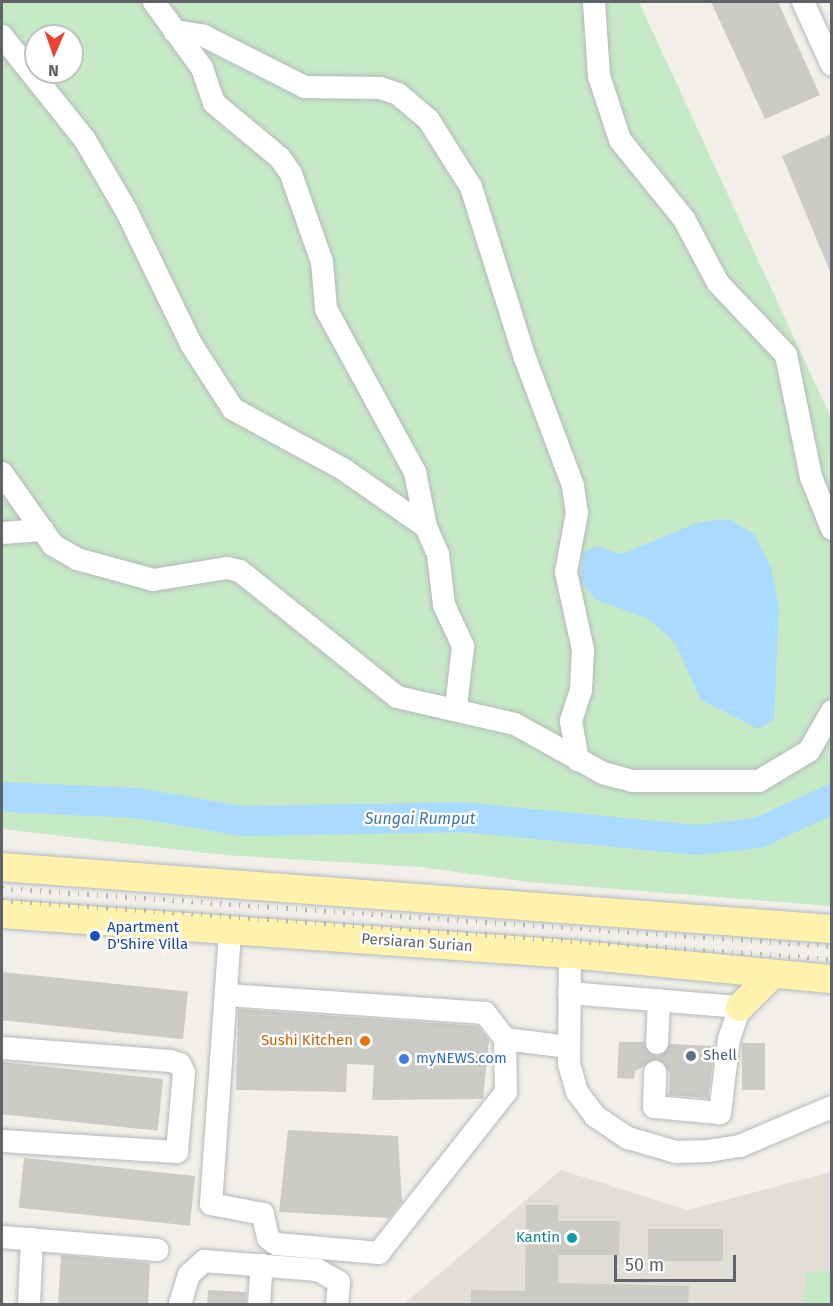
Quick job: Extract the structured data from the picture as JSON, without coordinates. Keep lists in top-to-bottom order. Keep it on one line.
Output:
{"streets":{"main road":["Persiaran Surian"]},"water":["Sungai Rumput"],"places":["Apartment D'Shire Villa","Sushi Kitchen","Shell","myNEWS.com","Kantin"],"scale_bar":"50 m","north":"bottom"}
